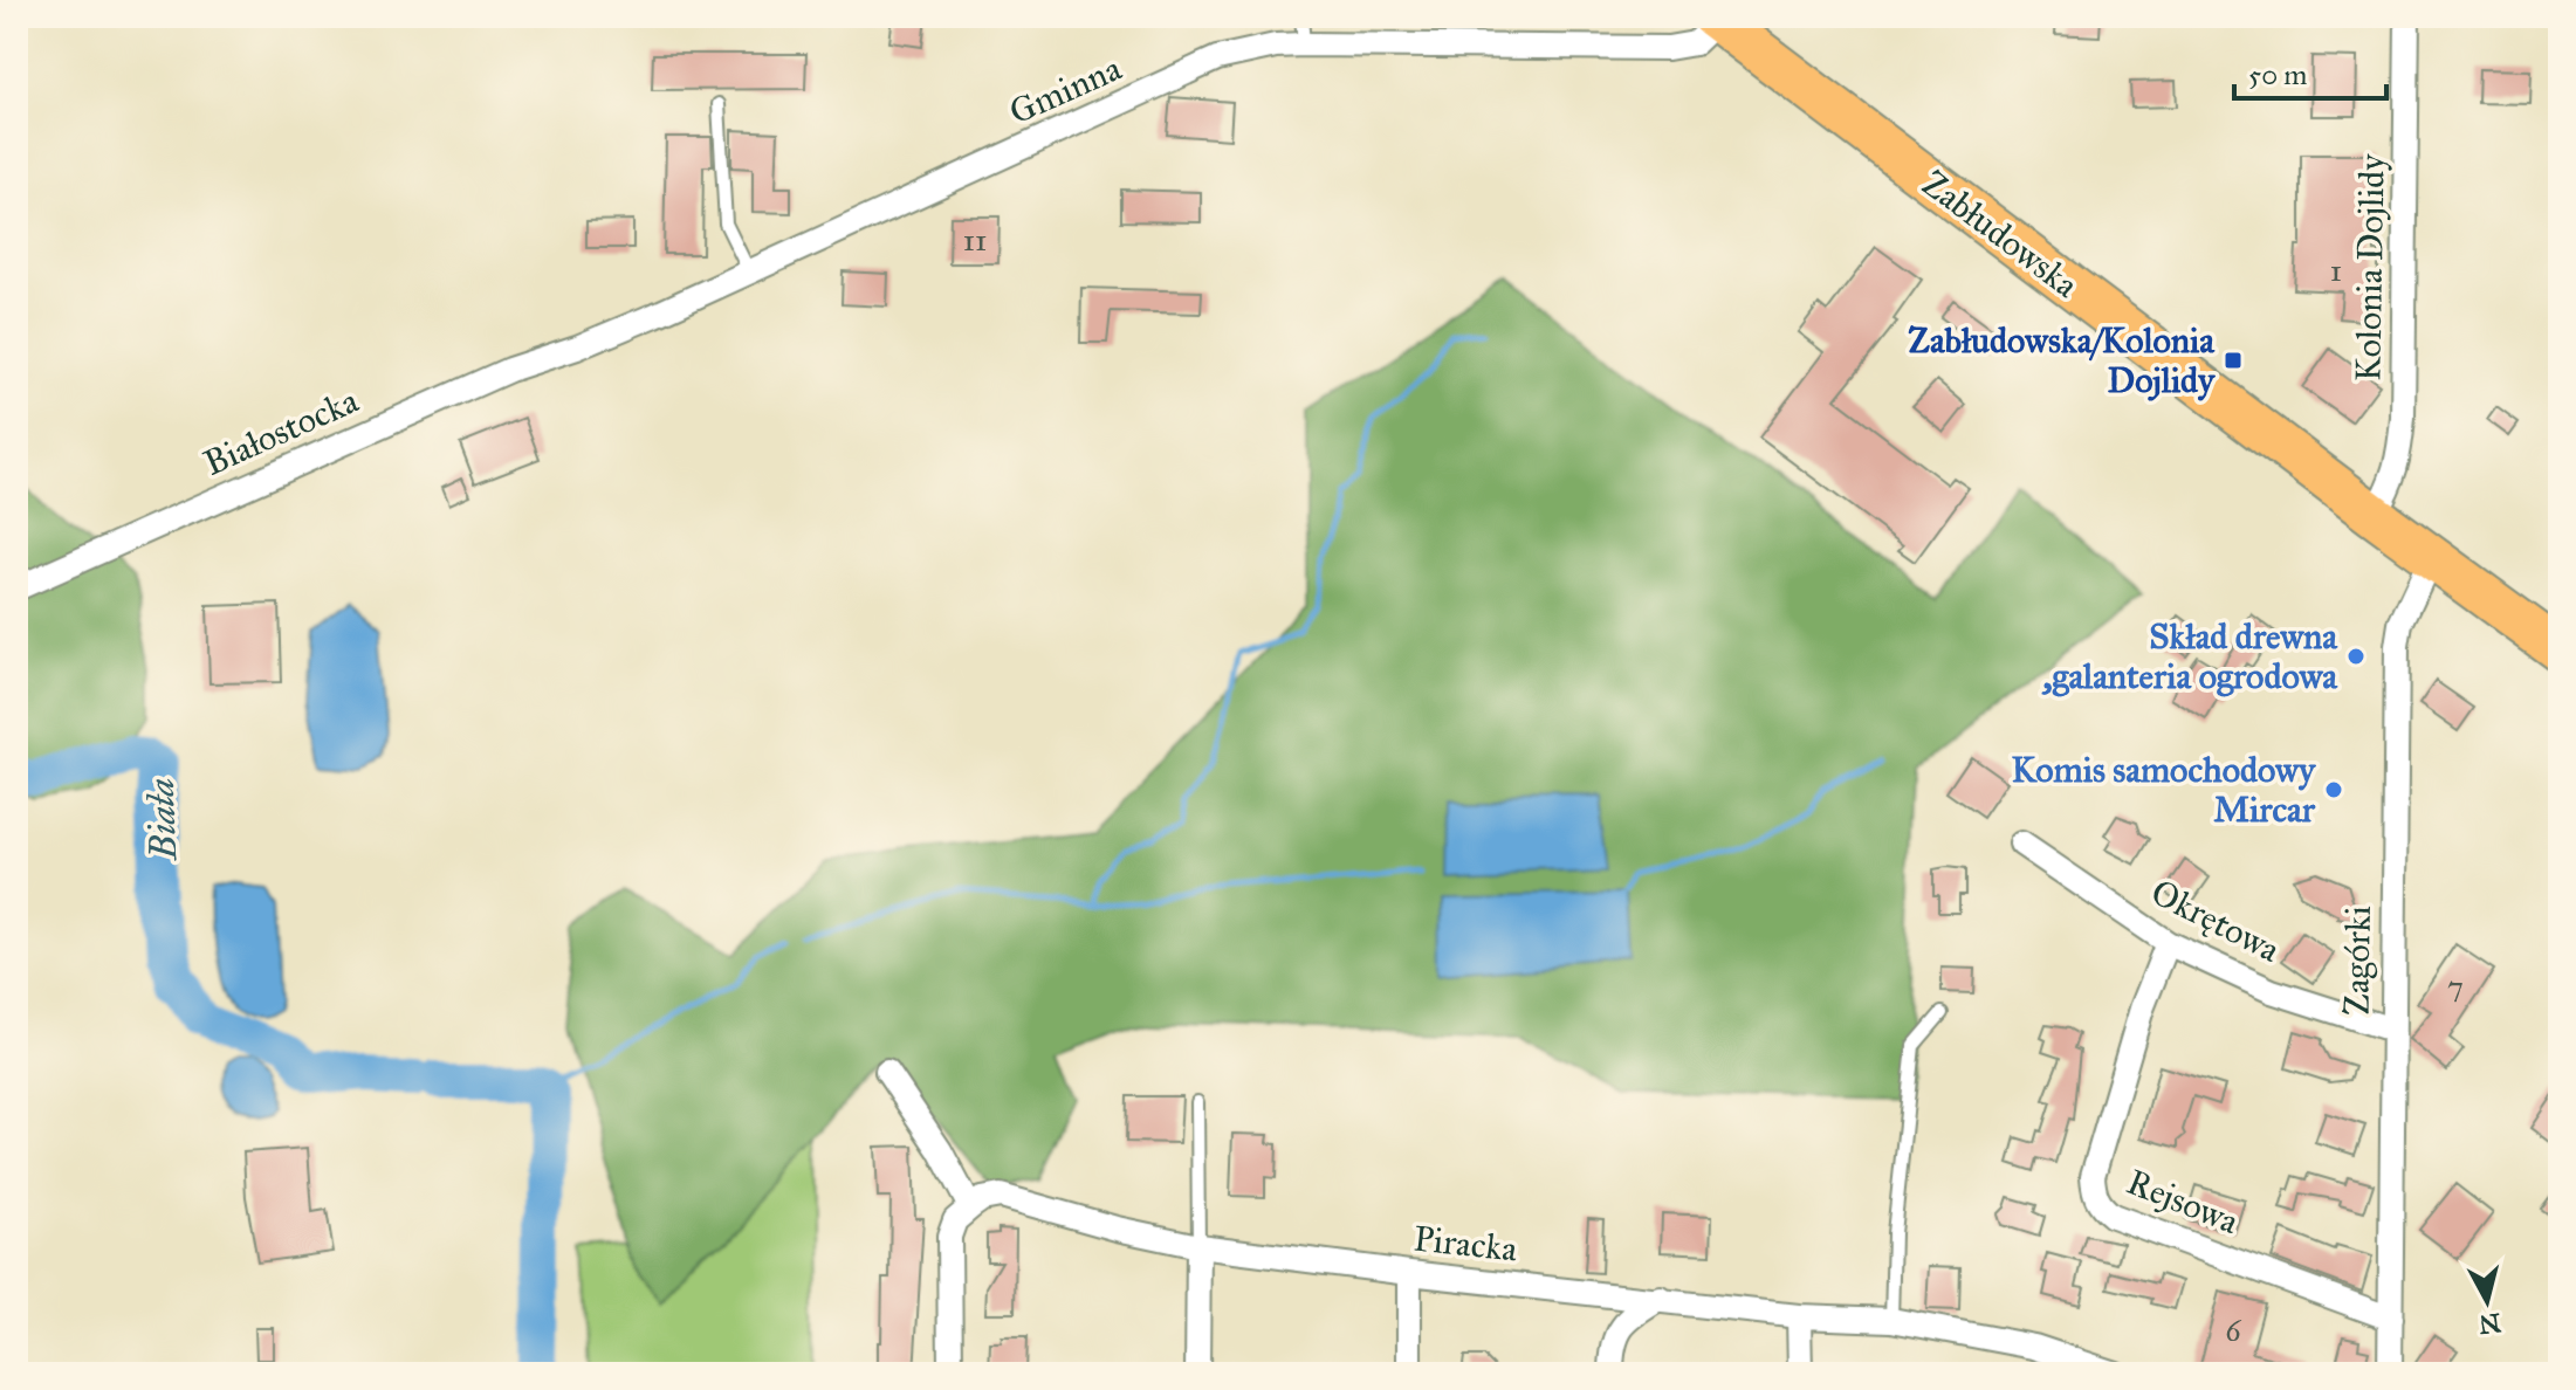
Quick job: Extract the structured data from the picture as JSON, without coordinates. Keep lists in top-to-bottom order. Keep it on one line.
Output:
{"streets":{"highway":["Zabłudowska"],"street":["Gminna","Kolonia Dojlidy","Białostocka","Okrętowa","Zagórki","Rejsowa","Piracka"]},"crossings":[["Gminna","Zabłudowska"],["Gminna","Białostocka"],["Zabłudowska","Kolonia Dojlidy"],["Zabłudowska","Zagórki"],["Okrętowa","Zagórki"],["Okrętowa","Rejsowa"],["Zagórki","Rejsowa"]],"water":["Biała"],"places":{"transit":["Zabłudowska/Kolonia Dojlidy"],"other":["Skład drewna ,galanteria ogrodowa","Komis samochodowy Mircar"]},"house_numbers":["11","1","7","6"],"scale_bar":"50 m","north":"bottom"}
